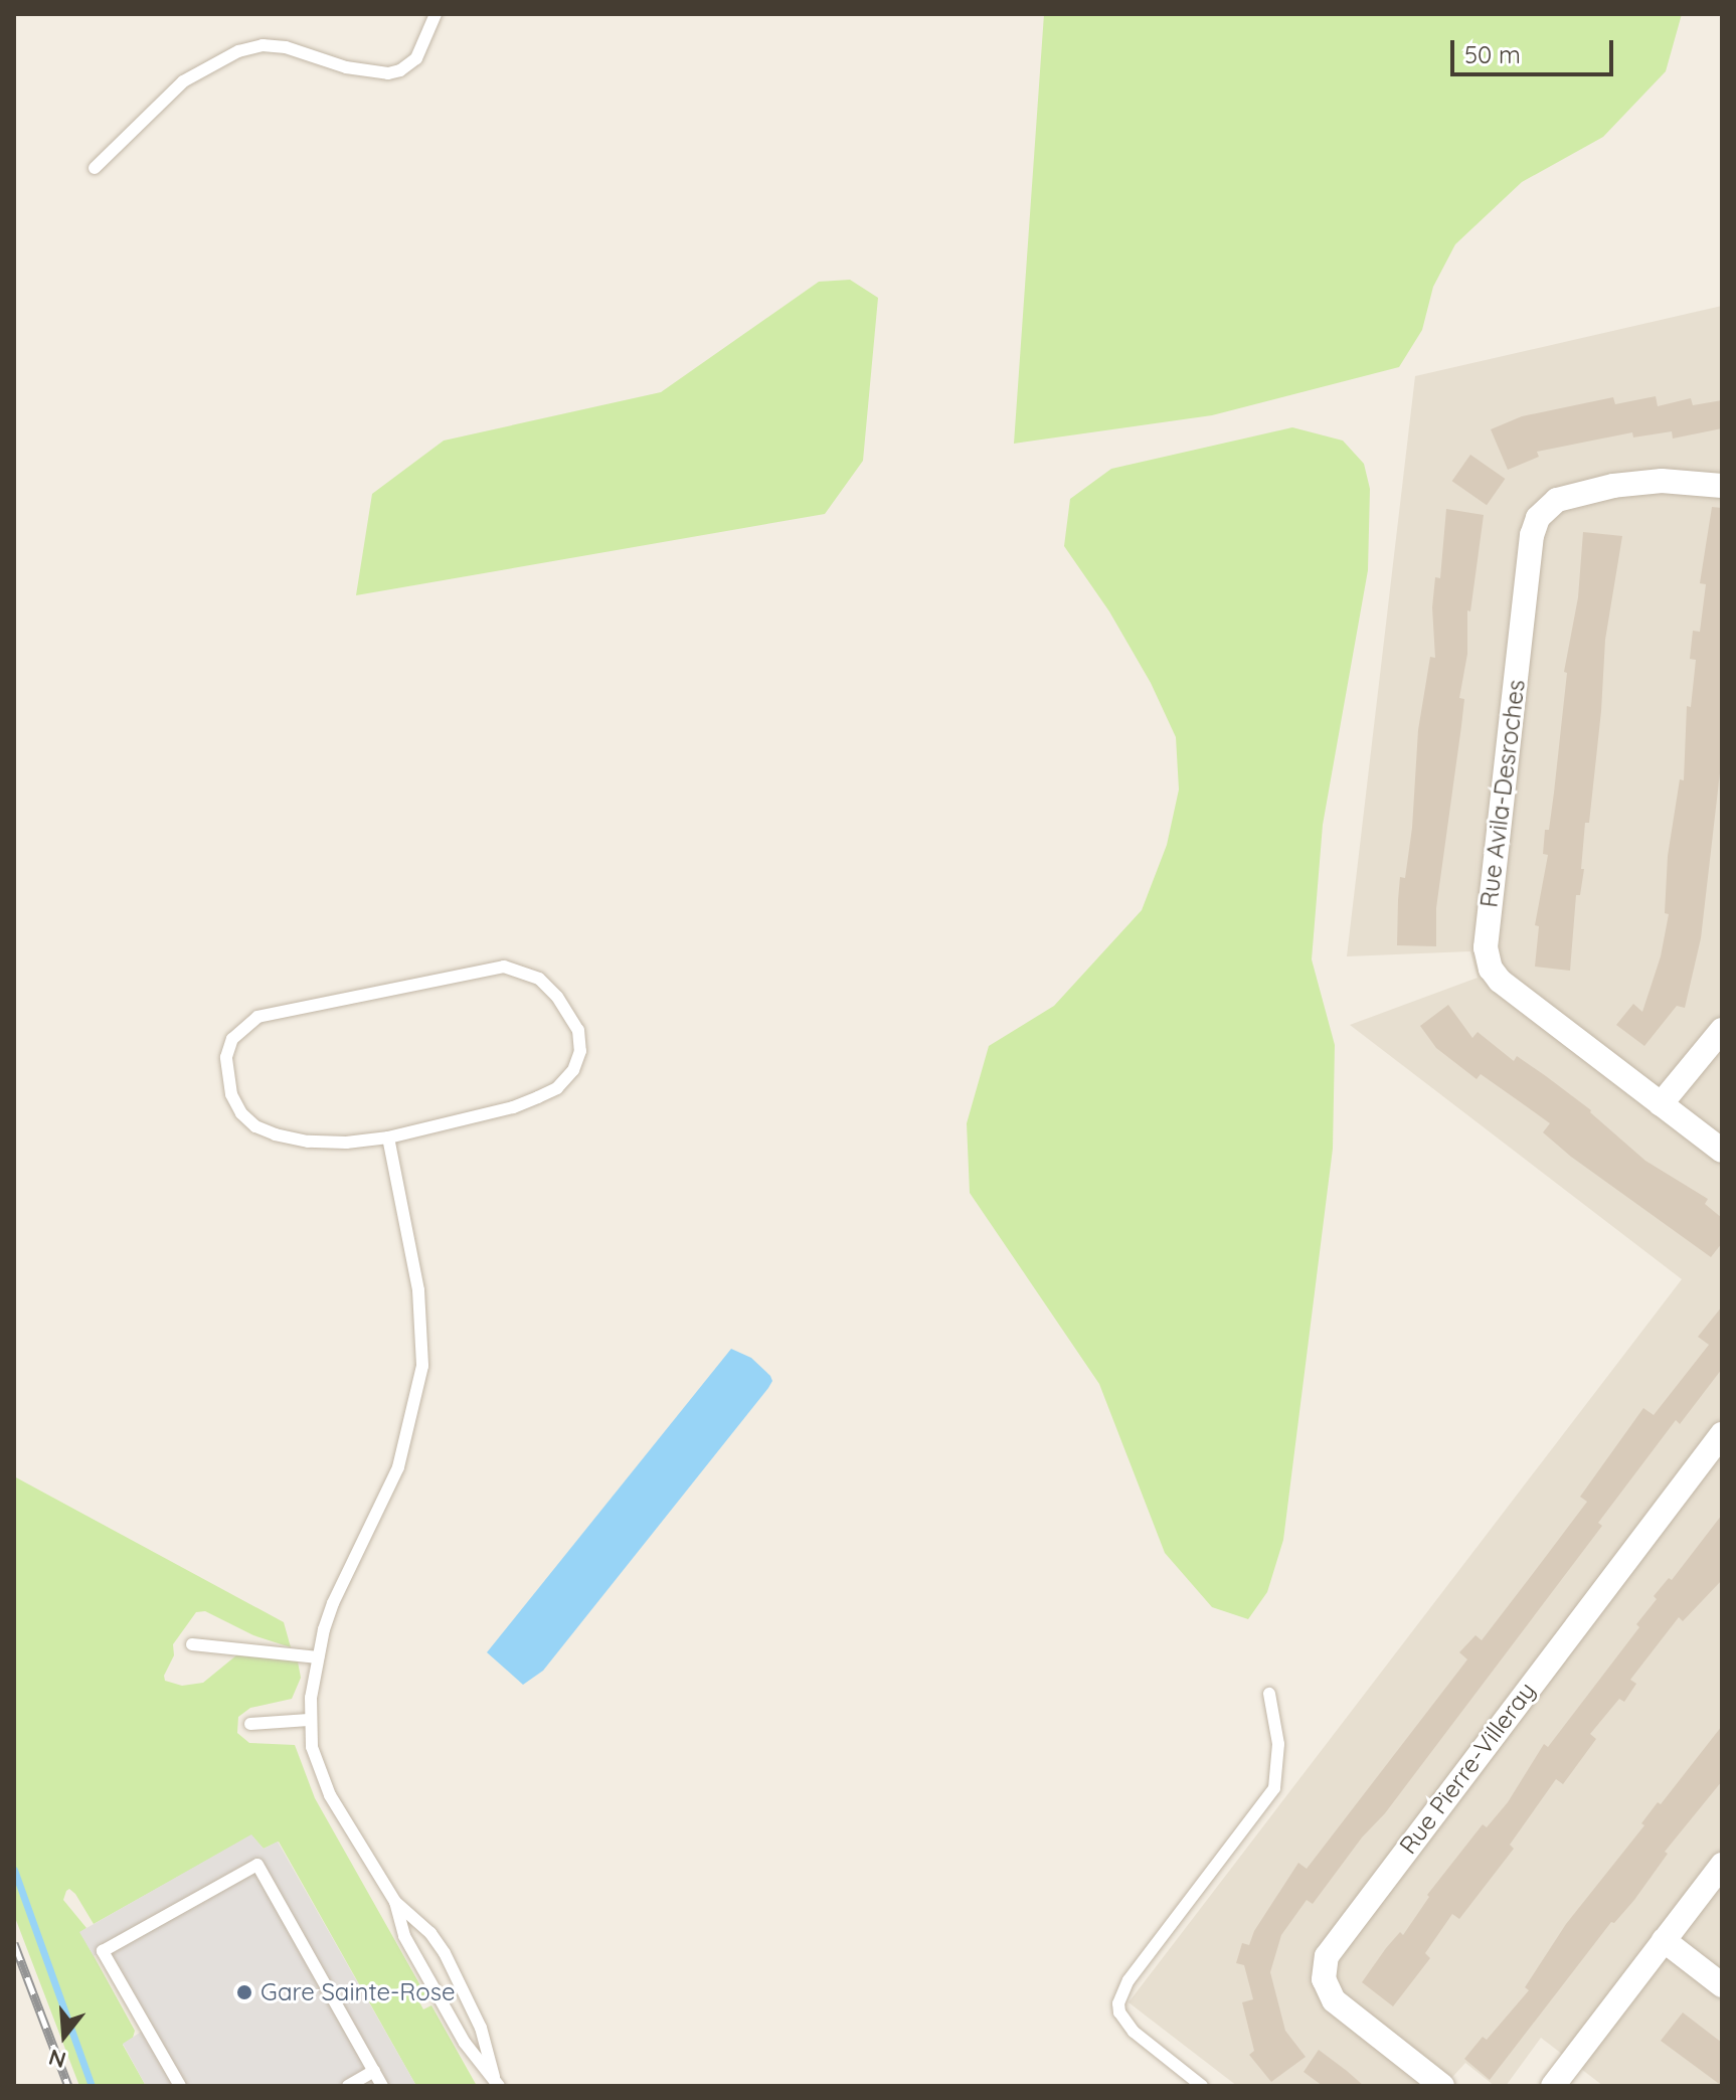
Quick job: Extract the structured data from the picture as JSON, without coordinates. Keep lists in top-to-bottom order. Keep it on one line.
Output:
{"streets":{"street":["Rue Avila-Desroches","Rue Pierre-Villeray"]},"places":["Gare Sainte-Rose"],"scale_bar":"50 m","north":"bottom"}
